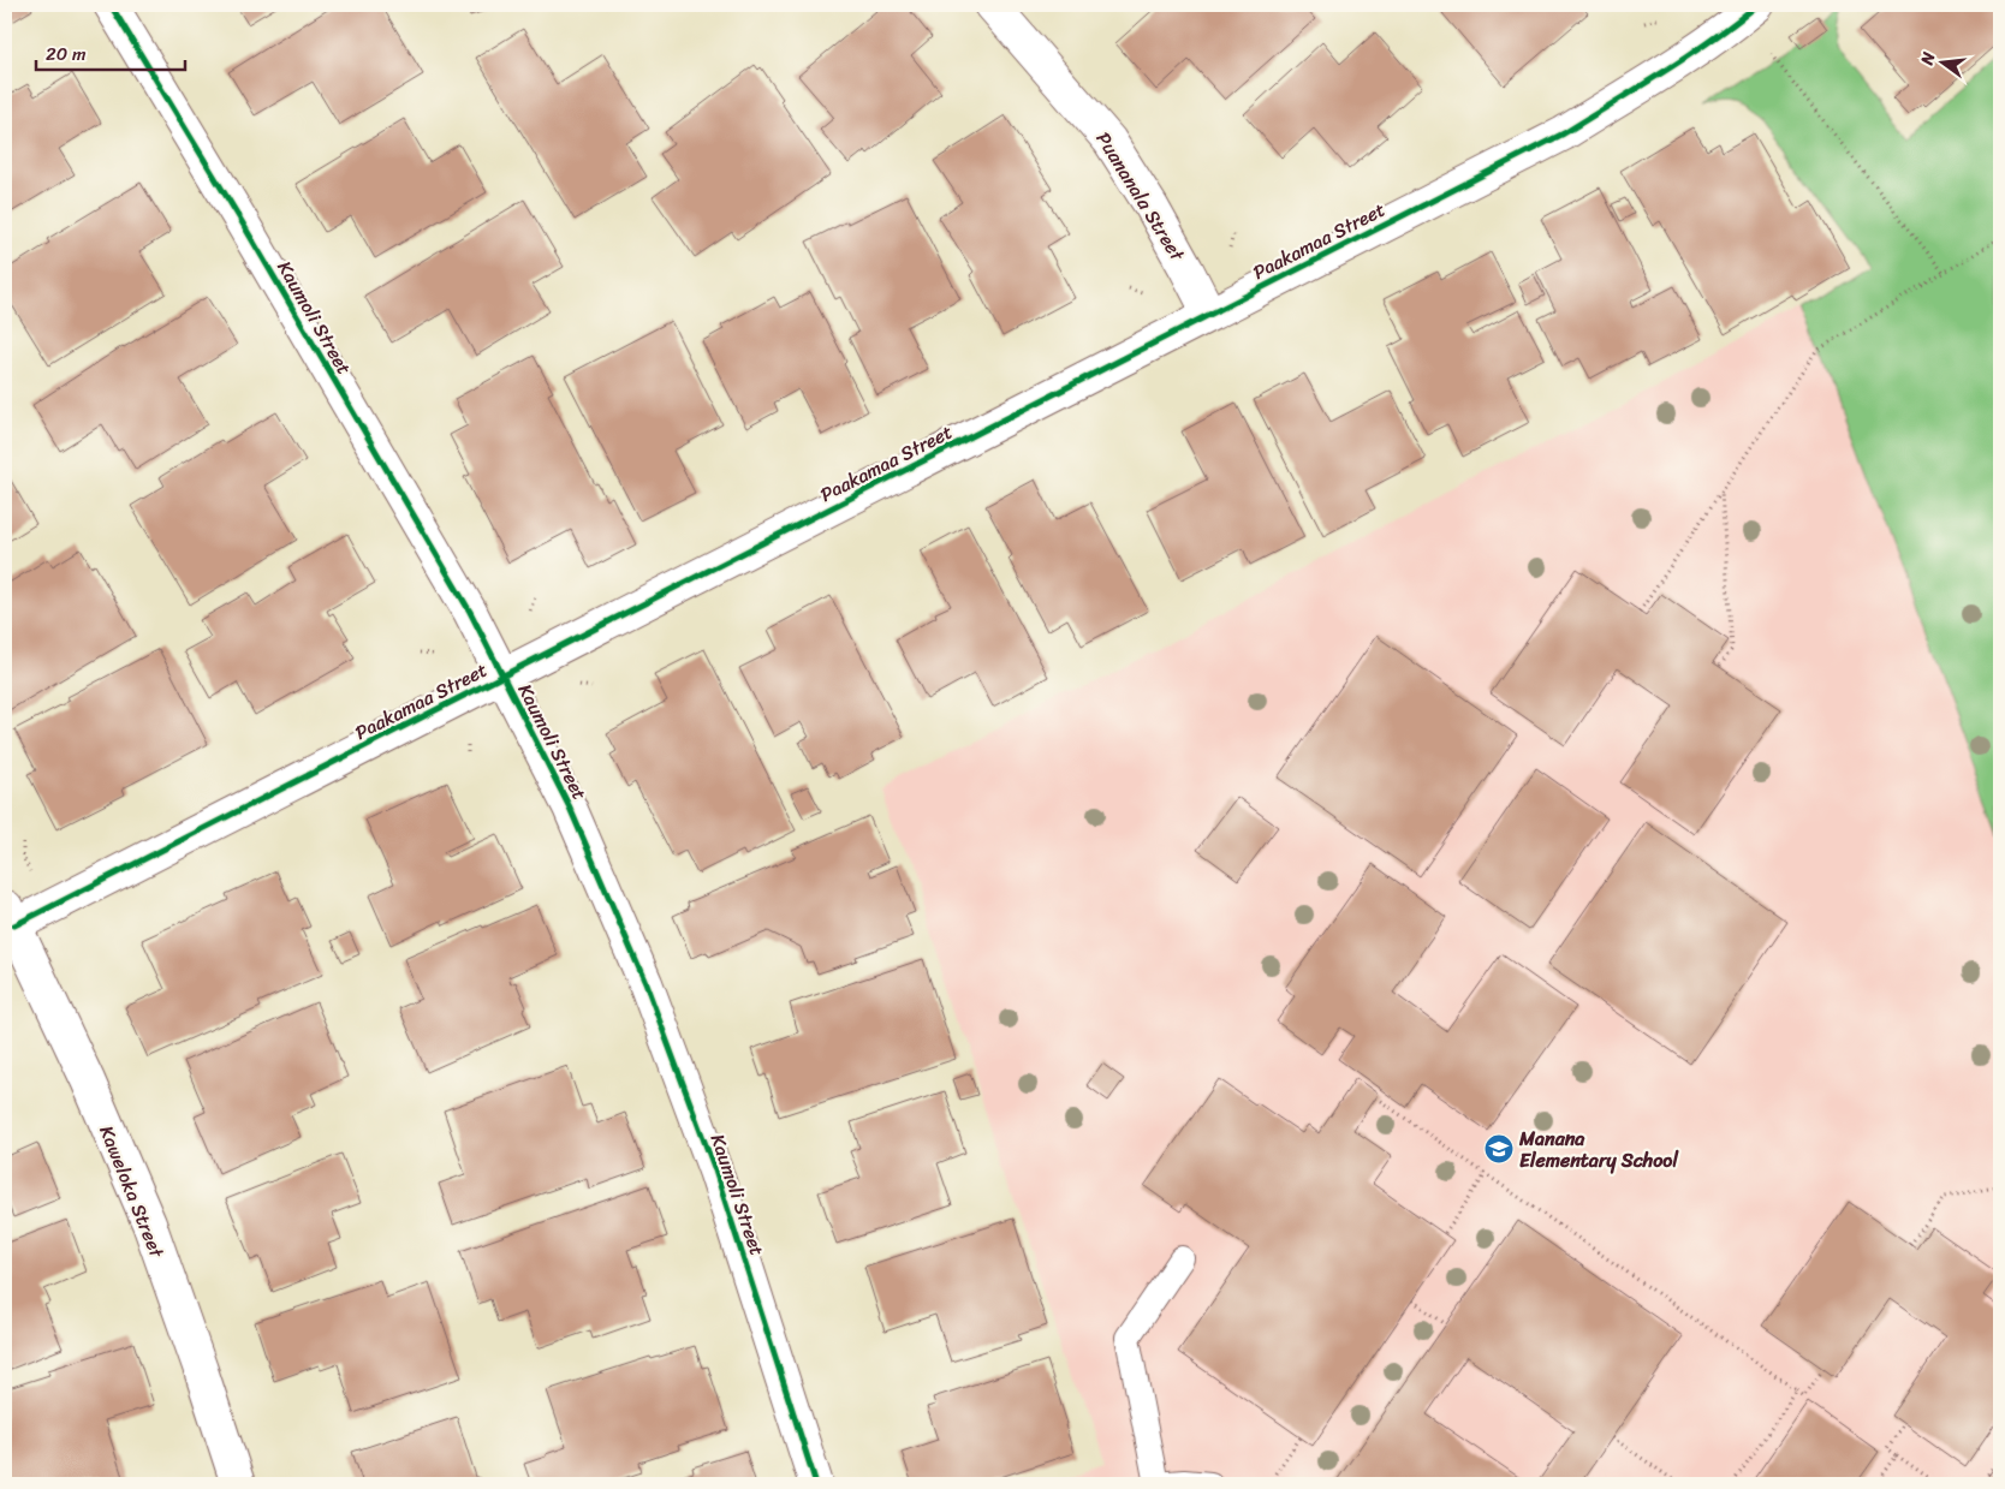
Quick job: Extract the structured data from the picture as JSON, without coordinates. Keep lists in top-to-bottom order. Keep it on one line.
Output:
{"streets":{"street":["Puananala Street","Paakamaa Street","Kaumoli Street","Kaweloka Street"]},"crossings":[["Puananala Street","Paakamaa Street"],["Paakamaa Street","Kaumoli Street"],["Paakamaa Street","Kaweloka Street"]],"places":{"school or university":["Manana Elementary School"]},"scale_bar":"20 m","north":"left"}
